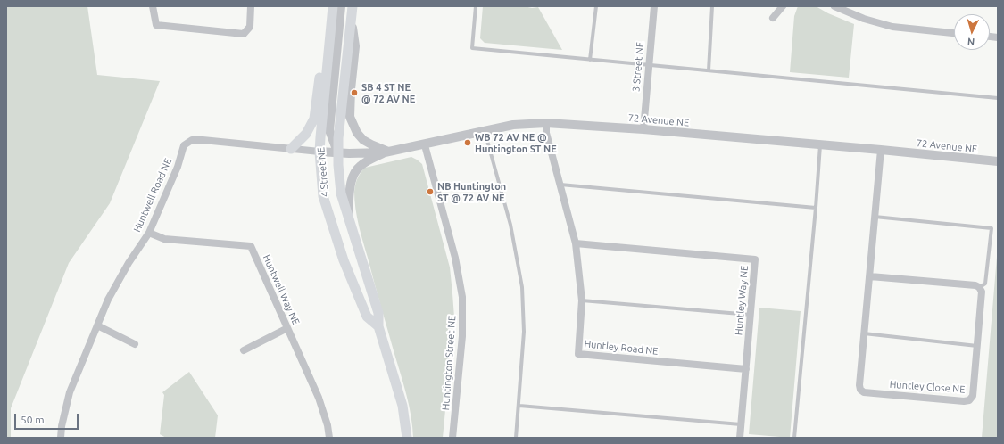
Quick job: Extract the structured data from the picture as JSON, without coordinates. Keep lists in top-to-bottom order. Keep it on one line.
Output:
{"streets":{"main road":["4 Street NE"],"street":["3 Street NE","72 Avenue NE","Huntwell Road NE","Huntwell Way NE","Huntley Way NE","Huntley Road NE","Huntington Street NE","Huntley Close NE"]},"crossings":[["3 Street NE","72 Avenue NE"],["72 Avenue NE","4 Street NE"],["72 Avenue NE","Huntwell Road NE"],["72 Avenue NE","Huntley Road NE"],["72 Avenue NE","Huntington Street NE"],["72 Avenue NE","Huntley Close NE"],["4 Street NE","Huntwell Road NE"],["Huntwell Road NE","Huntwell Way NE"],["Huntley Way NE","Huntley Road NE"]],"places":["SB 4 ST NE @ 72 AV NE","WB 72 AV NE @ Huntington ST NE","NB Huntington ST @ 72 AV NE"],"scale_bar":"50 m","north":"bottom"}
